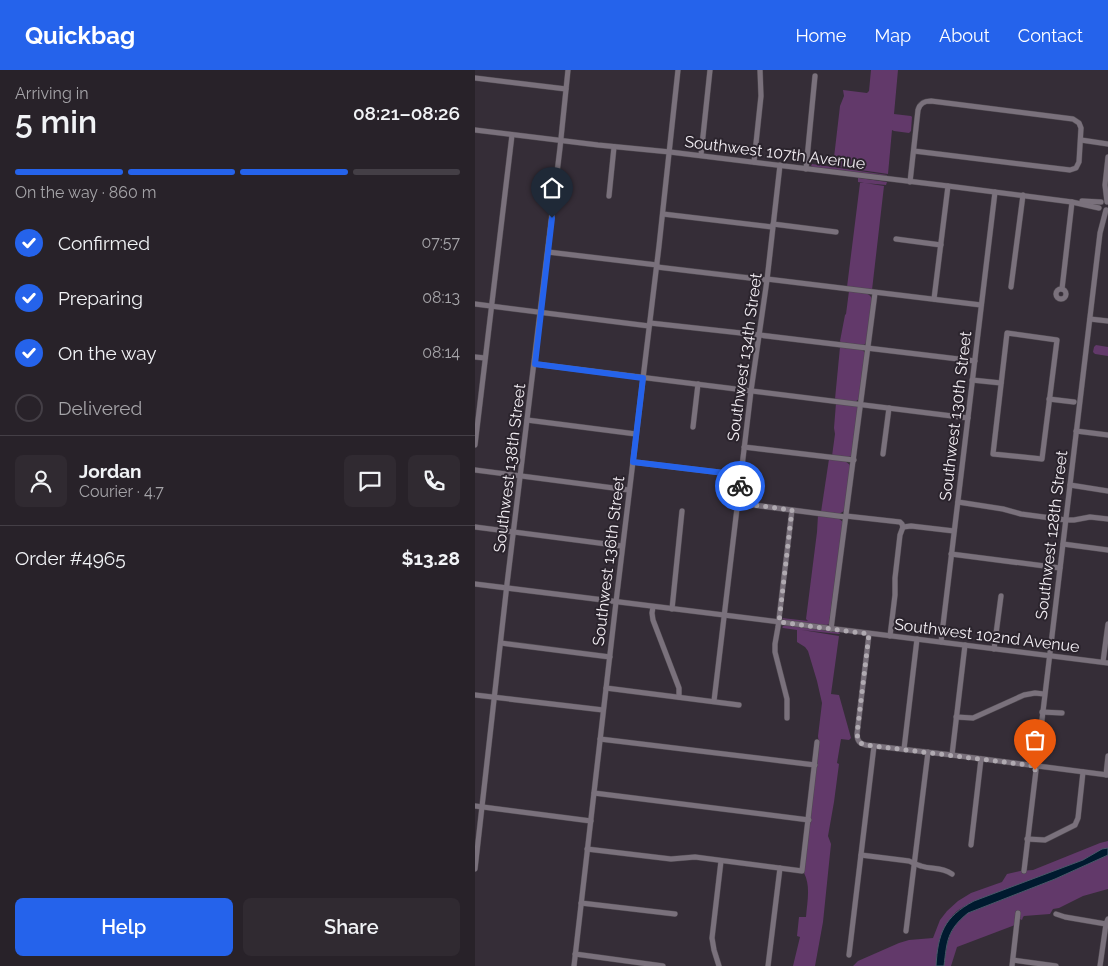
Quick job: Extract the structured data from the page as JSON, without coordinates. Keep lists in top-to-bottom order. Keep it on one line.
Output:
{"streets":{"street":["Southwest 107th Avenue","Southwest 134th Street","Southwest 130th Street","Southwest 138th Street","Southwest 128th Street","Southwest 136th Street","Southwest 102nd Avenue"]},"crossings":[["Southwest 107th Avenue","Southwest 134th Street"],["Southwest 107th Avenue","Southwest 130th Street"],["Southwest 107th Avenue","Southwest 138th Street"],["Southwest 107th Avenue","Southwest 128th Street"],["Southwest 107th Avenue","Southwest 136th Street"],["Southwest 134th Street","Southwest 102nd Avenue"],["Southwest 130th Street","Southwest 102nd Avenue"],["Southwest 138th Street","Southwest 102nd Avenue"],["Southwest 128th Street","Southwest 102nd Avenue"],["Southwest 136th Street","Southwest 102nd Avenue"]],"page":{"header":"Quickbag","nav":["Home","Map","About","Contact"],"heading":["5 min","Arriving in","08:21–08:26"],"panel":["Jordan","Courier · 4.7","Order #4965","$13.28"],"bar":"On the way · 860 m","list":[["Confirmed","07:57"],["Preparing","08:13"],["On the way","08:14"],"Delivered"],"buttons":["Help","Share"]}}
